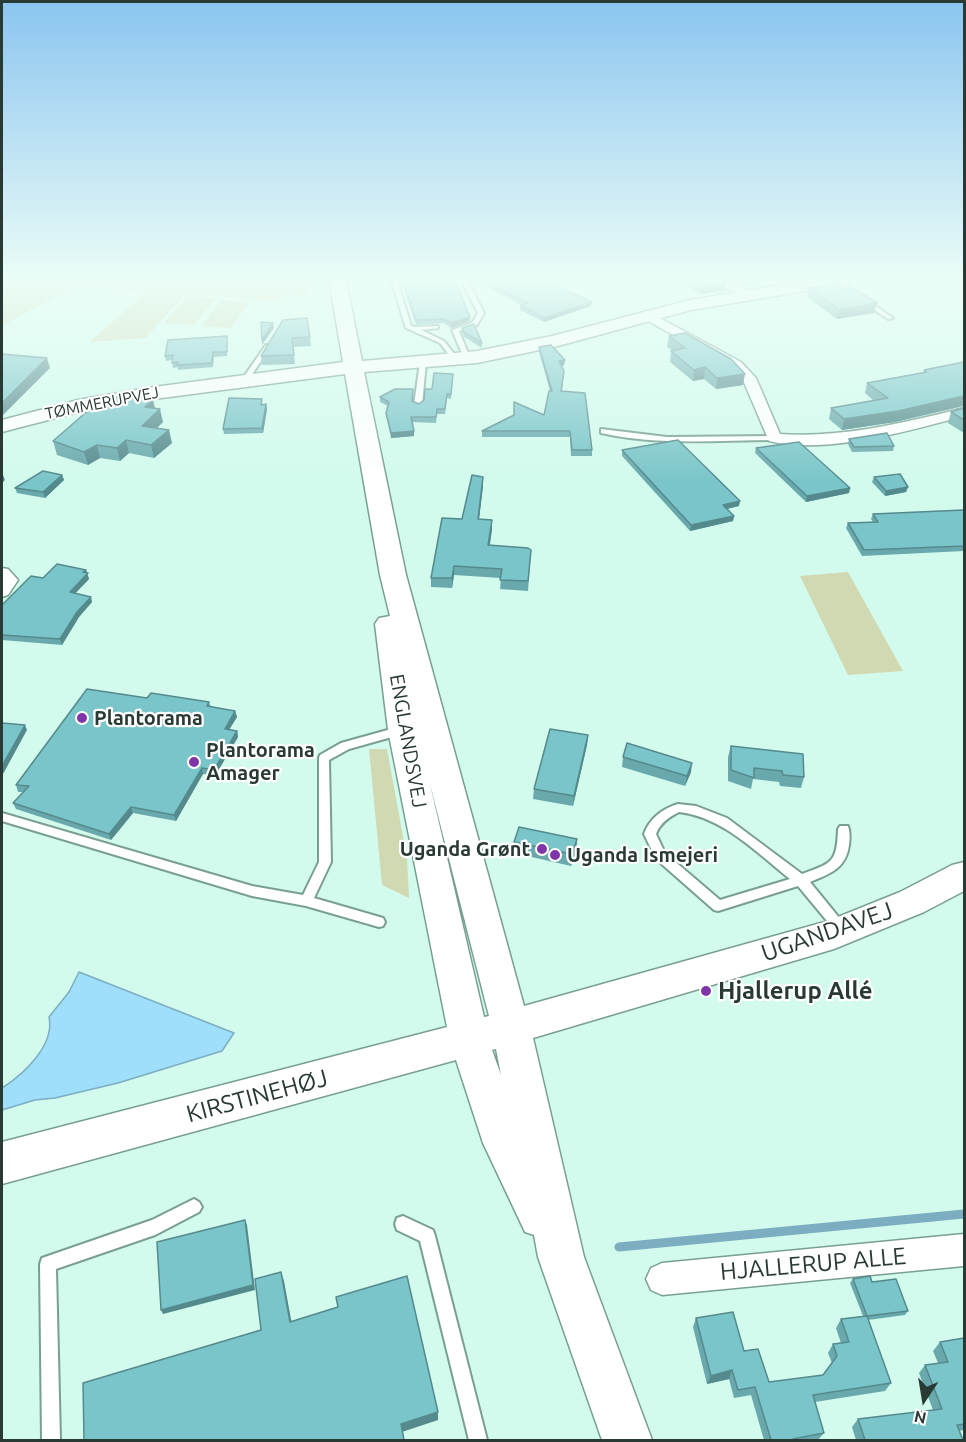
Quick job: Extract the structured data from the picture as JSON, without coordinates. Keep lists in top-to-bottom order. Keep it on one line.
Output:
{"streets":{"main road":["TØMMERUPVEJ","ENGLANDSVEJ","UGANDAVEJ","KIRSTINEHØJ"],"street":["HJALLERUP ALLE"]},"crossings":[["TØMMERUPVEJ","ENGLANDSVEJ"],["ENGLANDSVEJ","UGANDAVEJ"],["ENGLANDSVEJ","KIRSTINEHØJ"],["UGANDAVEJ","KIRSTINEHØJ"]],"places":["Plantorama","Plantorama Amager","Uganda Grønt","Uganda Ismejeri","Hjallerup Allé"],"north":"bottom"}
